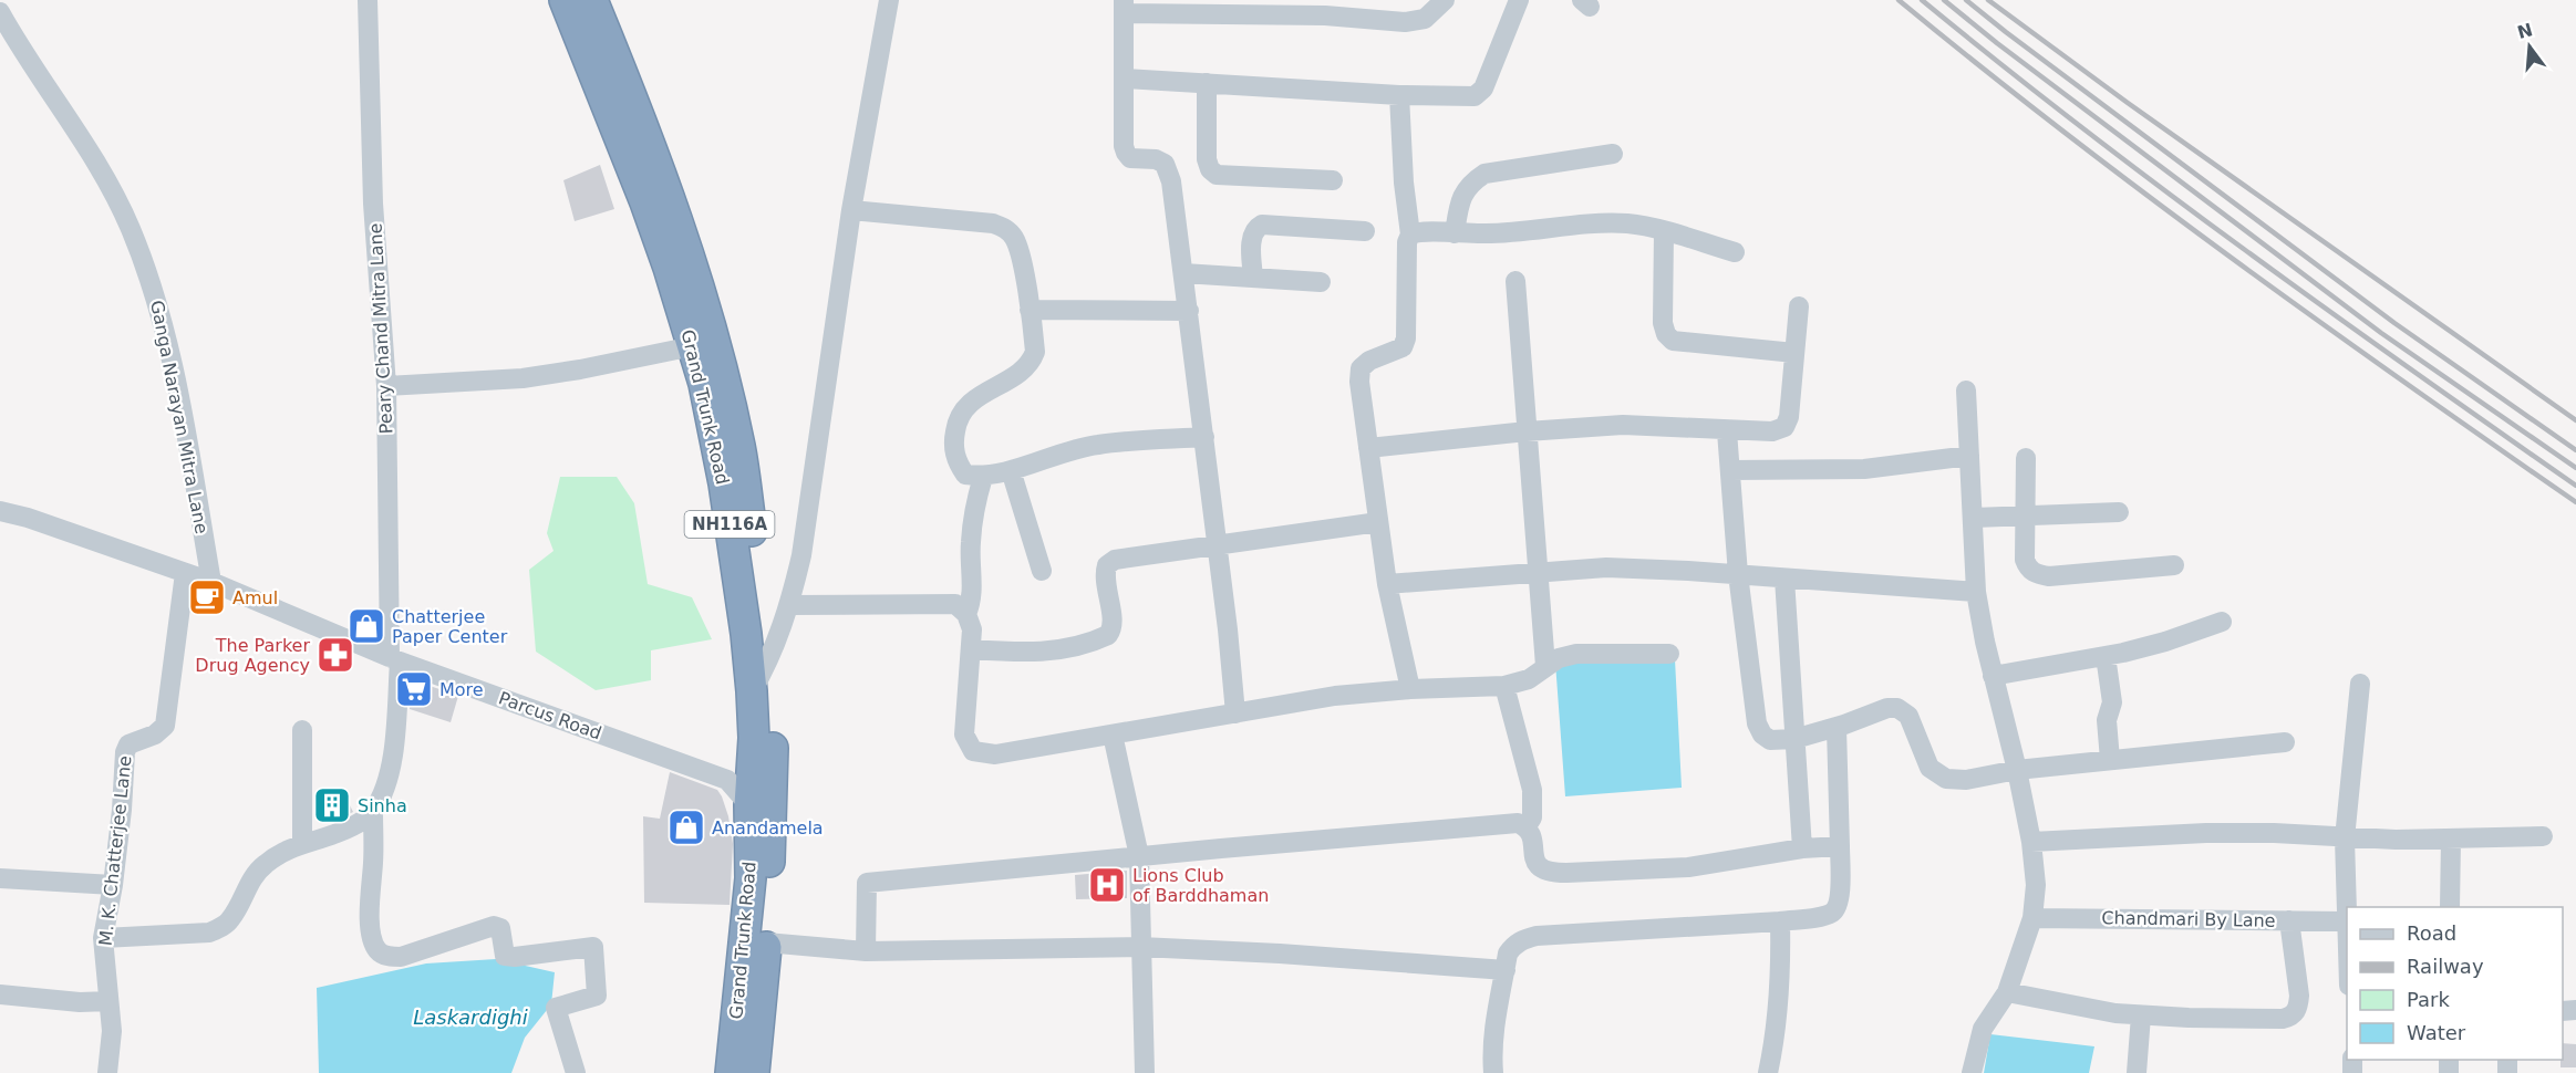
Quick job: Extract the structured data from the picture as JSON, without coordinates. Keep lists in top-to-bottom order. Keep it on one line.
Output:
{"streets":{"highway":["Grand Trunk Road","NH116A"],"street":["Peary Chand Mitra Lane","Ganga Narayan Mitra Lane","Parcus Road","M. K. Chatterjee Lane","Chandmari By Lane"]},"crossings":[["Peary Chand Mitra Lane","Parcus Road"],["Grand Trunk Road","Parcus Road"],["Ganga Narayan Mitra Lane","Parcus Road"],["Parcus Road","M. K. Chatterjee Lane"]],"water":["Laskardighi"],"places":{"cafe":["Amul"],"shop":["Chatterjee Paper Center","Anandamela"],"pharmacy":["The Parker Drug Agency"],"supermarket":["More"],"building":["Sinha"],"hospital":["Lions Club of Barddhaman"]},"legend":["Road","Railway","Park","Water"],"north":"top"}
